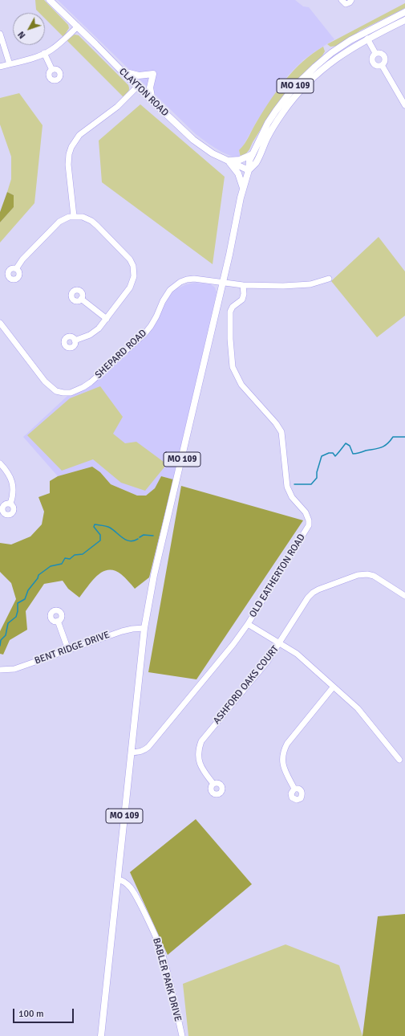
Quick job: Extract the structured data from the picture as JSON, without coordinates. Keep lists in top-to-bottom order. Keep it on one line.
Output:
{"streets":{"main road":["MO 109","CLAYTON ROAD"],"street":["SHEPARD ROAD","OLD EATHERTON ROAD","BENT RIDGE DRIVE","ASHFORD OAKS COURT","BABLER PARK DRIVE"]},"crossings":[["MO 109","CLAYTON ROAD"],["MO 109","SHEPARD ROAD"],["MO 109","OLD EATHERTON ROAD"],["MO 109","BENT RIDGE DRIVE"],["MO 109","BABLER PARK DRIVE"],["SHEPARD ROAD","OLD EATHERTON ROAD"]],"scale_bar":"100 m","north":"bottom left"}
